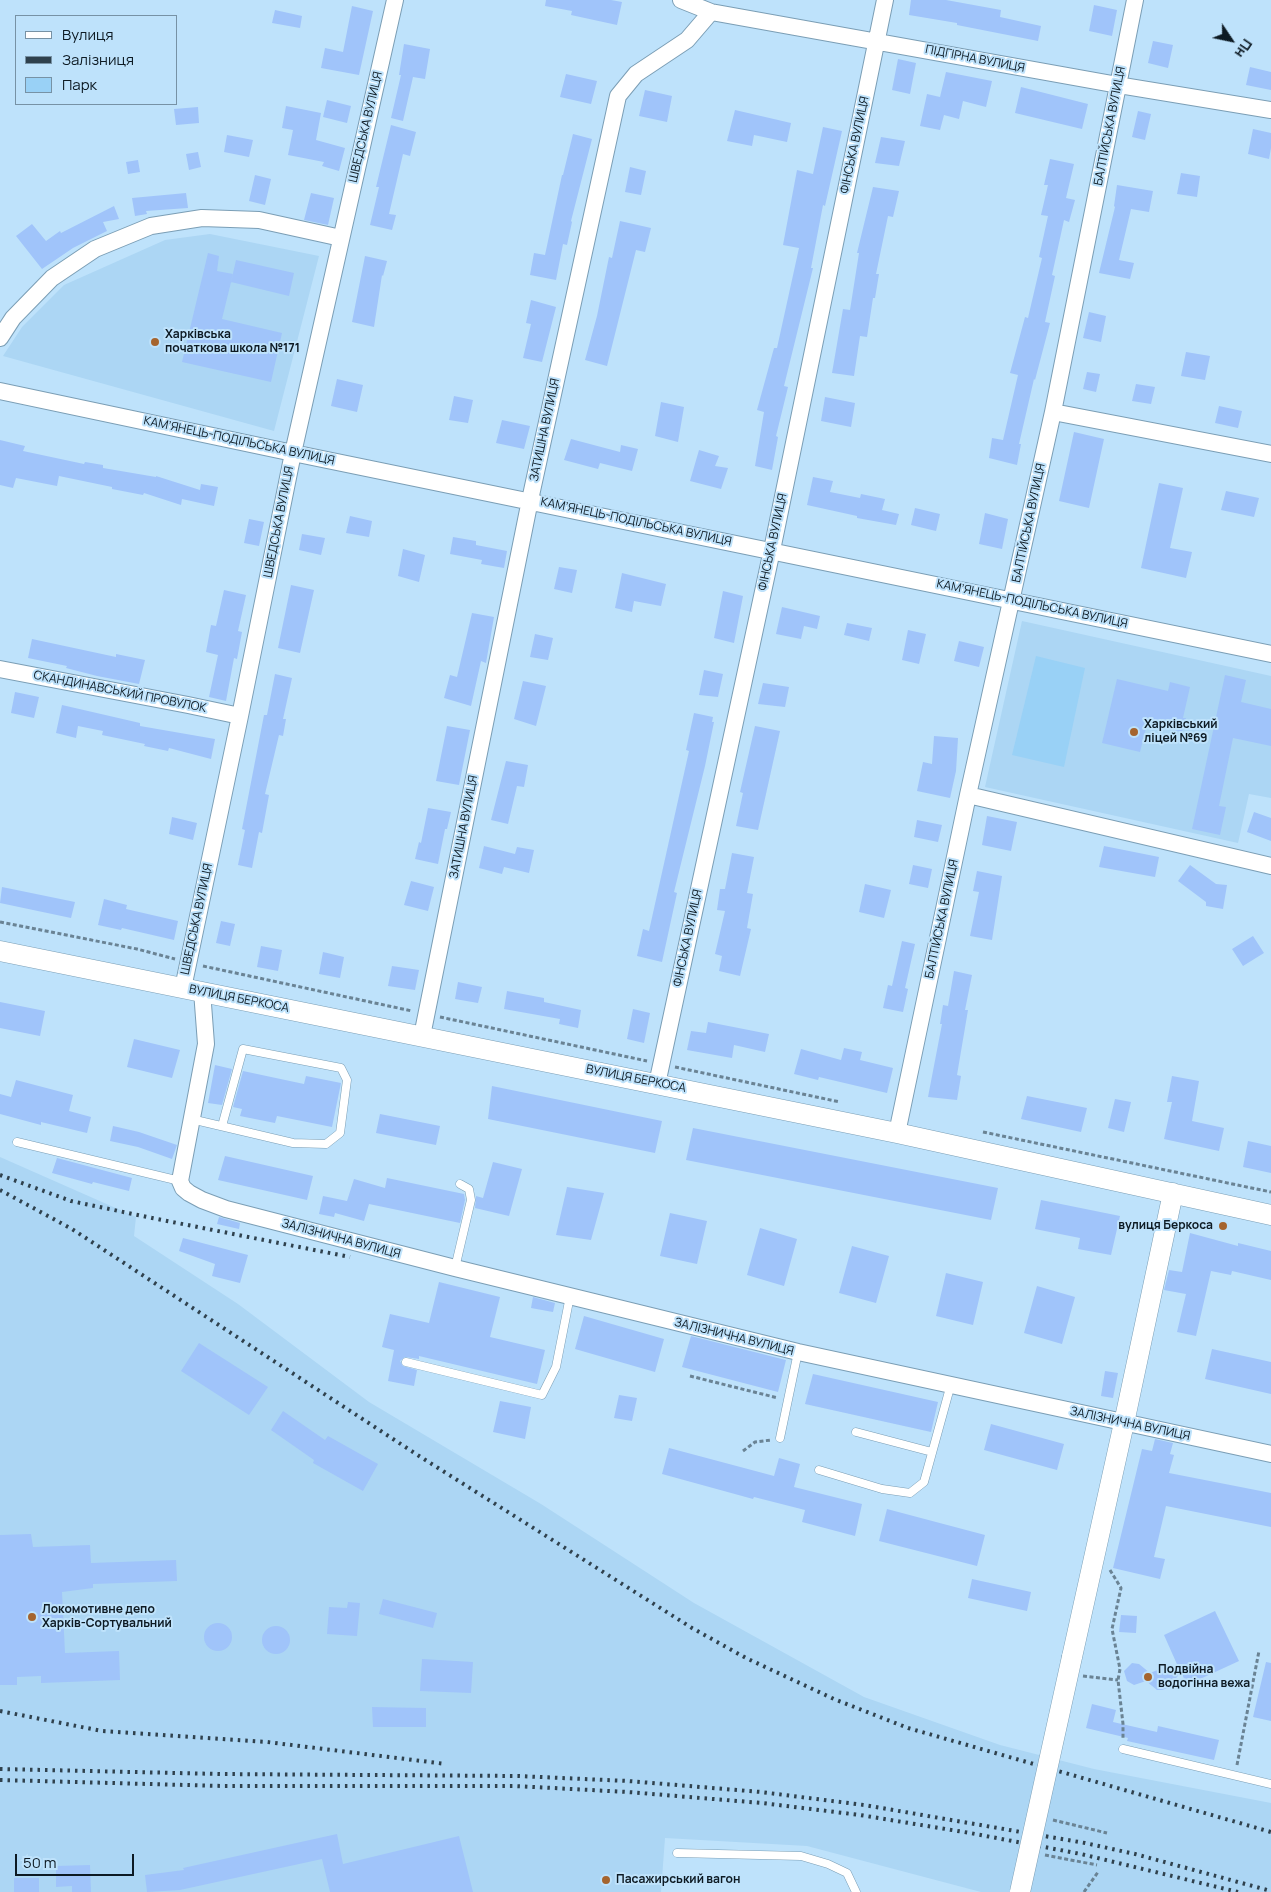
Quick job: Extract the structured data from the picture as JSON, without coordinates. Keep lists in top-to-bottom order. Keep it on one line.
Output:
{"streets":{"street":["ПІДГІРНА ВУЛИЦЯ","БАЛТІЙСЬКА ВУЛИЦЯ","ШВЕДСЬКА ВУЛИЦЯ","ФІНСЬКА ВУЛИЦЯ","ЗАТИШНА ВУЛИЦЯ","КАМ’ЯНЕЦЬ-ПОДІЛЬСЬКА ВУЛИЦЯ","СКАНДИНАВСЬКИЙ ПРОВУЛОК","ВУЛИЦЯ БЕРКОСА","ЗАЛІЗНИЧНА ВУЛИЦЯ"]},"crossings":[["ПІДГІРНА ВУЛИЦЯ","БАЛТІЙСЬКА ВУЛИЦЯ"],["ПІДГІРНА ВУЛИЦЯ","ФІНСЬКА ВУЛИЦЯ"],["ПІДГІРНА ВУЛИЦЯ","ЗАТИШНА ВУЛИЦЯ"],["БАЛТІЙСЬКА ВУЛИЦЯ","КАМ’ЯНЕЦЬ-ПОДІЛЬСЬКА ВУЛИЦЯ"],["БАЛТІЙСЬКА ВУЛИЦЯ","ВУЛИЦЯ БЕРКОСА"],["ШВЕДСЬКА ВУЛИЦЯ","КАМ’ЯНЕЦЬ-ПОДІЛЬСЬКА ВУЛИЦЯ"],["ШВЕДСЬКА ВУЛИЦЯ","СКАНДИНАВСЬКИЙ ПРОВУЛОК"],["ШВЕДСЬКА ВУЛИЦЯ","ВУЛИЦЯ БЕРКОСА"],["ШВЕДСЬКА ВУЛИЦЯ","ЗАЛІЗНИЧНА ВУЛИЦЯ"],["ФІНСЬКА ВУЛИЦЯ","КАМ’ЯНЕЦЬ-ПОДІЛЬСЬКА ВУЛИЦЯ"],["ФІНСЬКА ВУЛИЦЯ","ВУЛИЦЯ БЕРКОСА"],["ЗАТИШНА ВУЛИЦЯ","КАМ’ЯНЕЦЬ-ПОДІЛЬСЬКА ВУЛИЦЯ"],["ЗАТИШНА ВУЛИЦЯ","ВУЛИЦЯ БЕРКОСА"]],"places":["Харківська початкова школа №171","Харківський ліцей №69","вулиця Беркоса","Локомотивне депо Харків-Сортувальний","Подвійна водогінна вежа","Пасажирський вагон"],"legend":["Вулиця","Залізниця","Парк"],"scale_bar":"50 m","north":"bottom right"}
